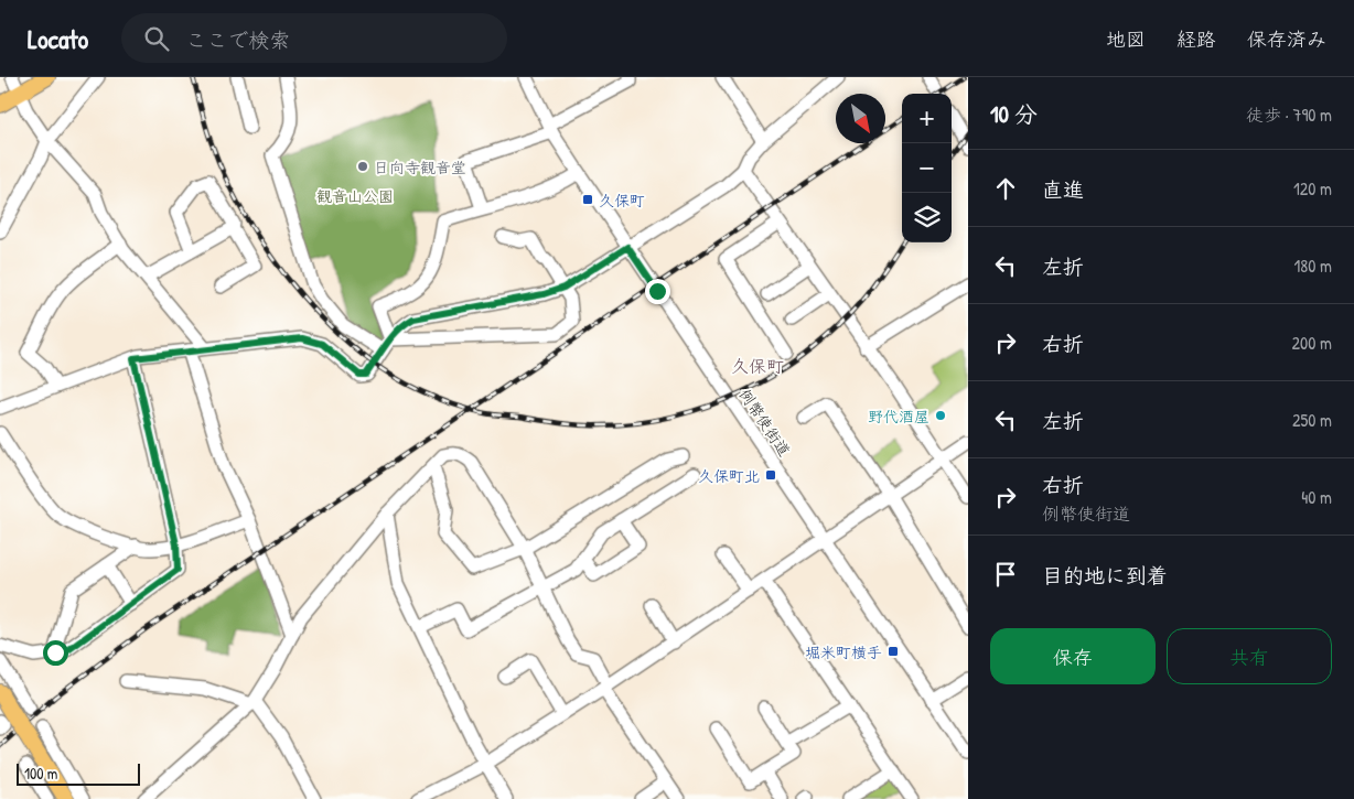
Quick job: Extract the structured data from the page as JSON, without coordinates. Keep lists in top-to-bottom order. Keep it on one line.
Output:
{"streets":{"street":["例幣使街道"]},"districts":["久保町"],"parks":["観音山公園"],"places":{"other":["日向寺観音堂","野代酒屋"],"transit":["久保町","久保町北","堀米町横手"]},"scale_bar":"100 m","north":"bottom right","page":{"header":"Locato","search":"ここで検索","nav":["地図","経路","保存済み"],"heading":["10 分","徒歩 · 790 m"],"map_buttons":["+","−"],"list":[["直進","120 m"],["左折","180 m"],["右折","200 m"],["左折","250 m"],["右折","例幣使街道","40 m"],"目的地に到着"],"buttons":["保存","共有"],"scale":"100 m"}}
